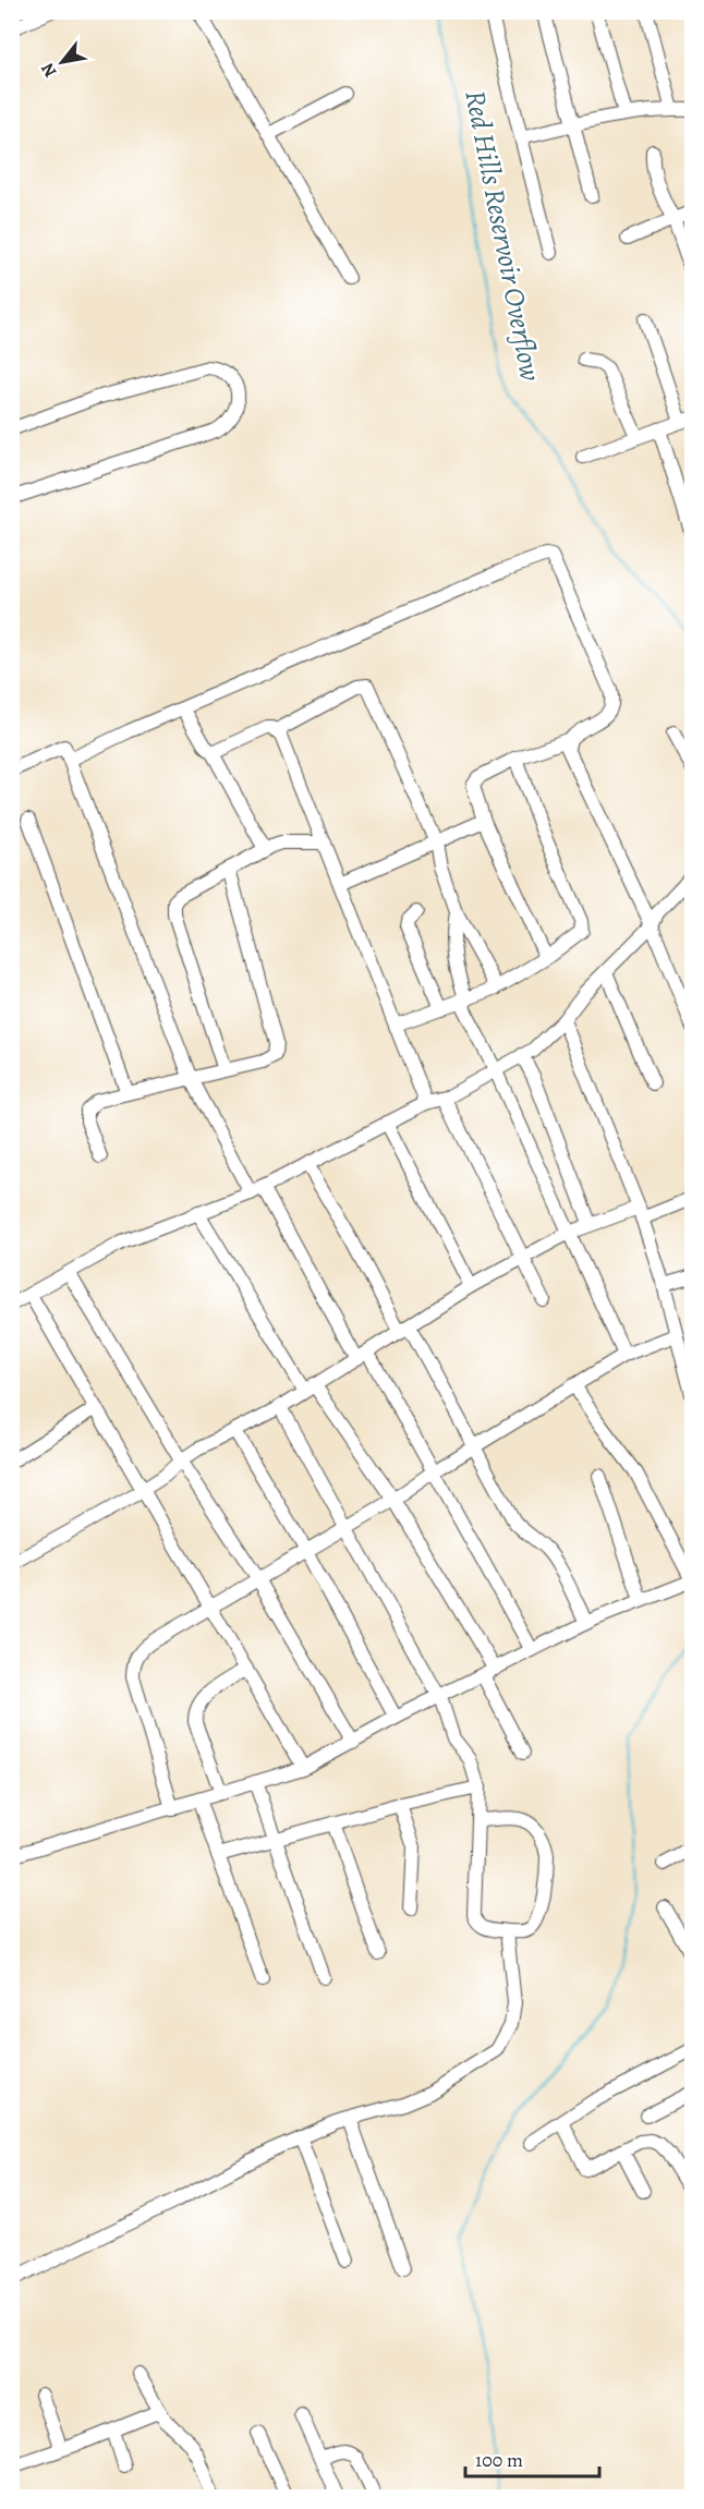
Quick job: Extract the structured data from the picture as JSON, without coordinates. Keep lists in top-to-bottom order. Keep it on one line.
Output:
{"water":["Red Hills Reservoir Overflow"],"scale_bar":"100 m","north":"bottom left"}
